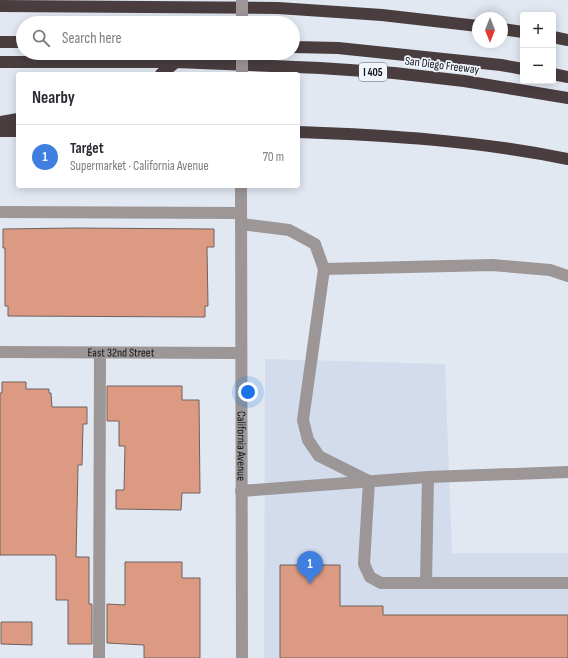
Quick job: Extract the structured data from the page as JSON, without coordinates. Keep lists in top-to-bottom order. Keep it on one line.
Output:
{"streets":{"highway":["San Diego Freeway","I 405"],"street":["East 32nd Street","California Avenue"]},"crossings":[["East 32nd Street","California Avenue"]],"north":"bottom","page":{"map_buttons":["+","−"],"search":"Search here","heading":"Nearby","list":[{"mark":"1","name":"Target","note":"Supermarket · California Avenue","value":"70 m"}],"pins":"1"}}
